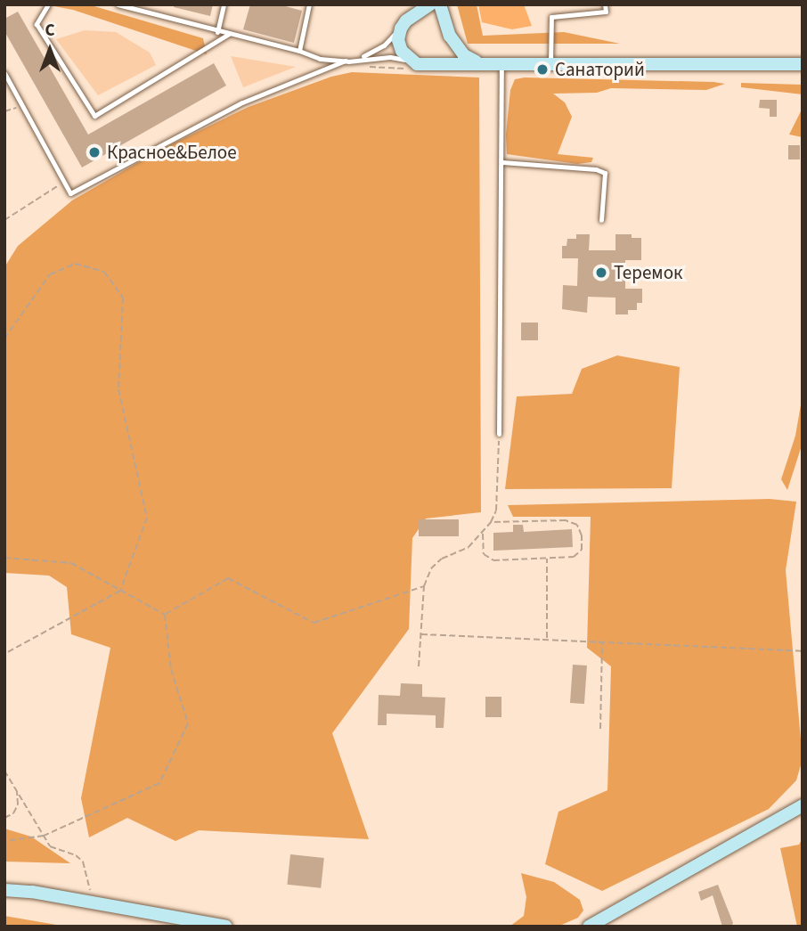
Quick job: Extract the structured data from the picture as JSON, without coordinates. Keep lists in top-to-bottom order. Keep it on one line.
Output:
{"places":["Санаторий","Красное&Белое","Теремок"],"north":"top"}
